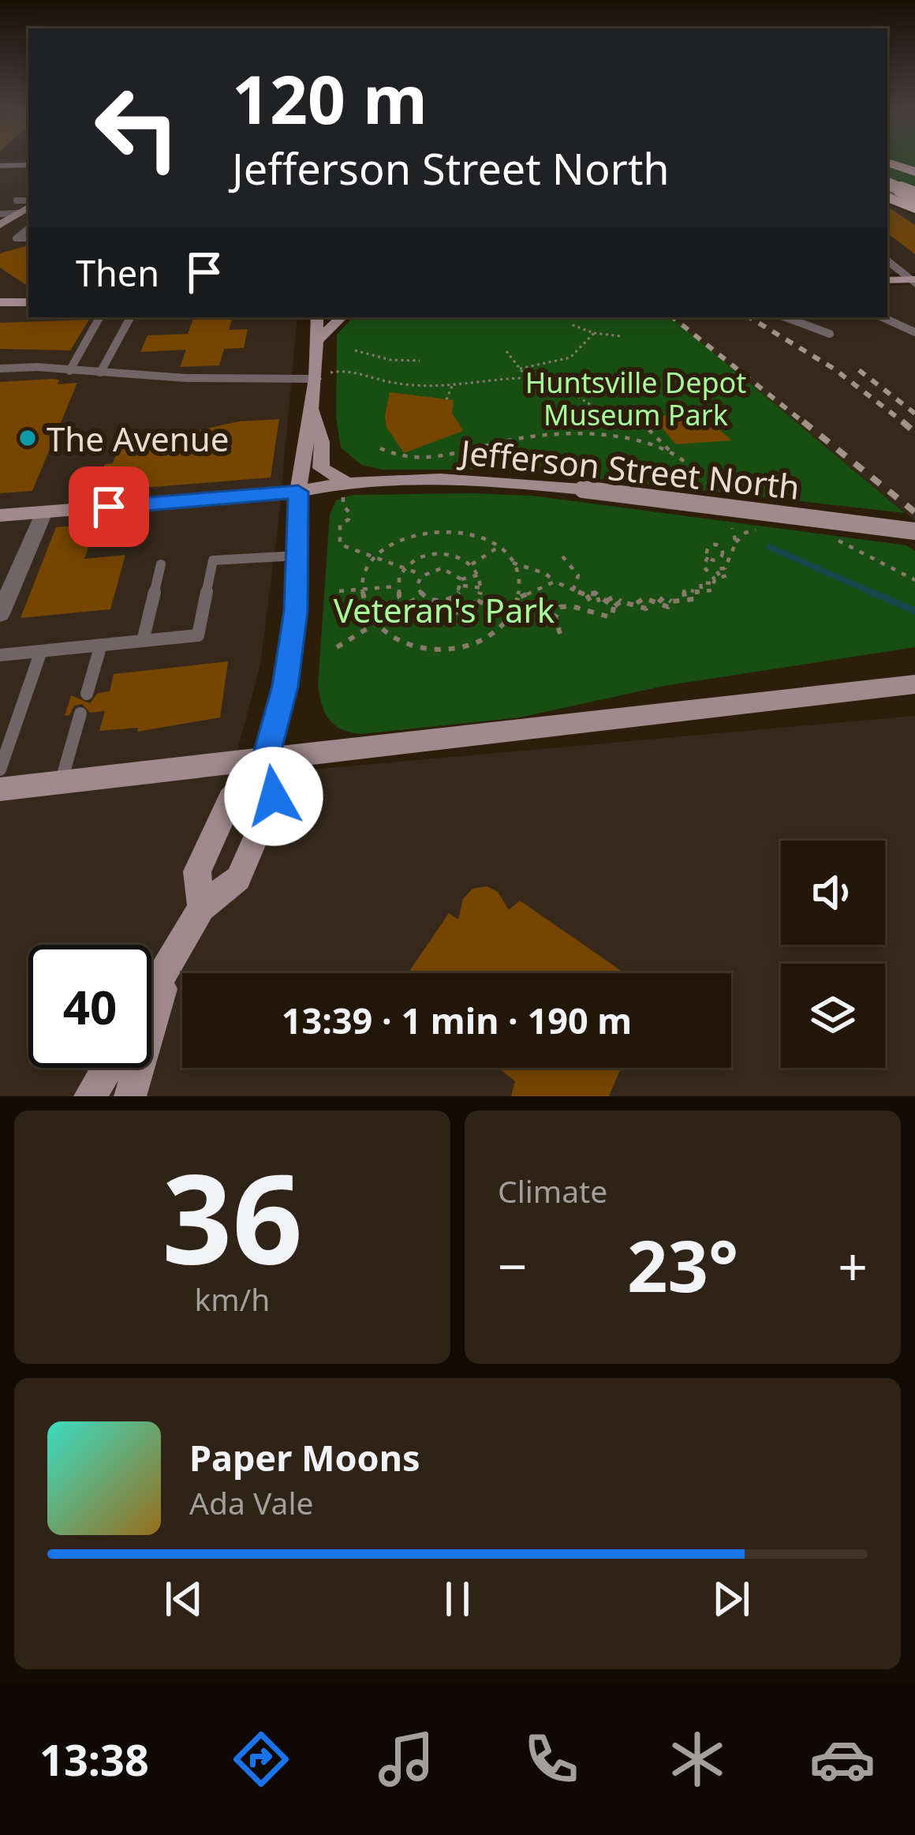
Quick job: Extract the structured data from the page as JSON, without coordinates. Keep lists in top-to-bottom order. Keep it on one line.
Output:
{"streets":{"main road":["Jefferson Street North"]},"parks":["Huntsville Depot Museum Park","Veteran's Park"],"places":["The Avenue"],"page":{"turn":["120 m","Jefferson Street North"],"then":"Then","limit":"40","trip":"13:39 · 1 min · 190 m","tile":[["36","km/h"],"Climate"],"heat":["−","23°","+"],"song":["Paper Moons","Ada Vale"],"tabs":"13:38"}}
